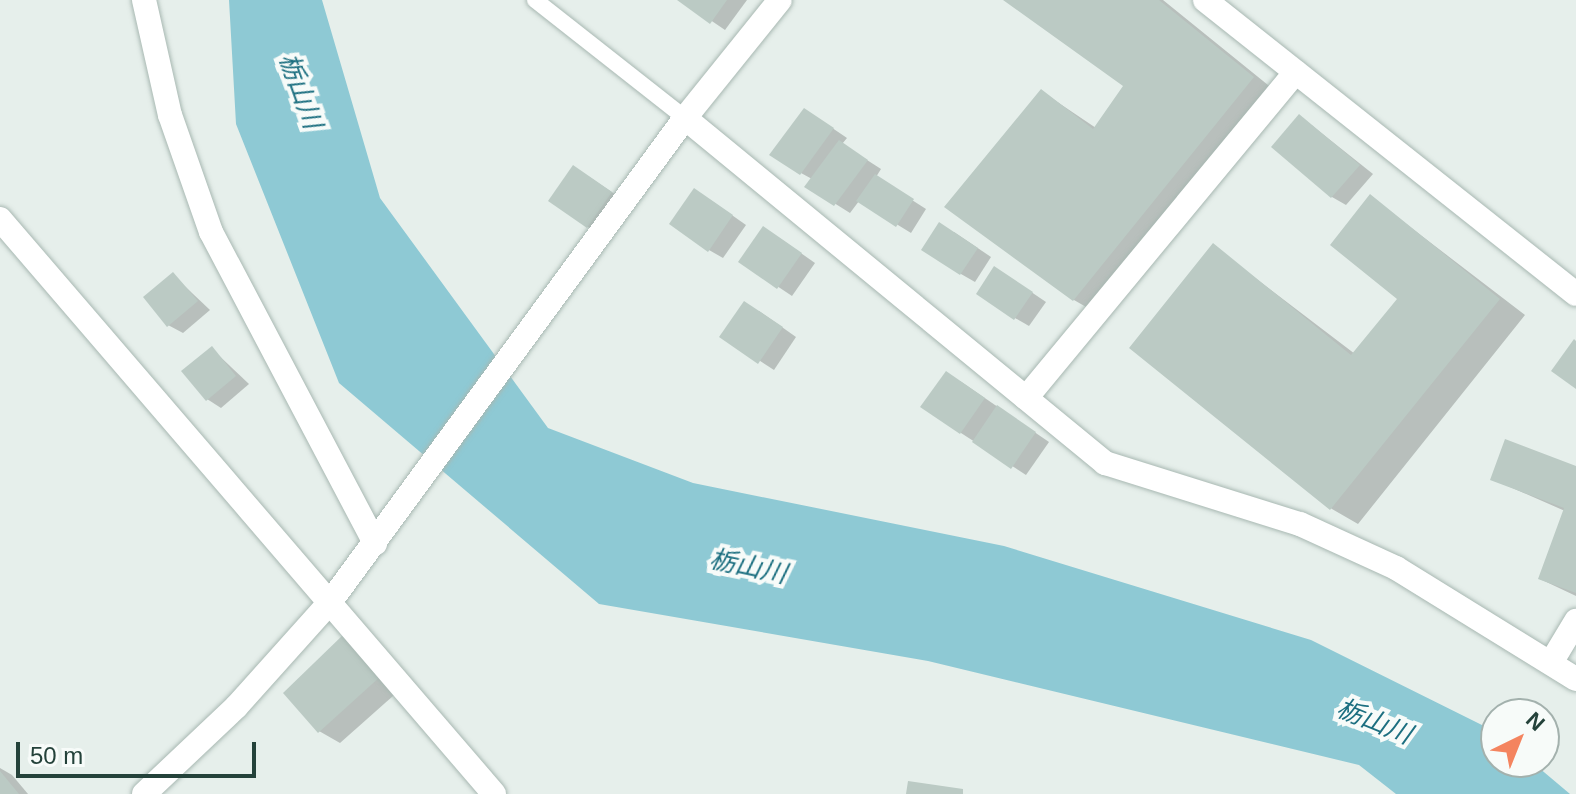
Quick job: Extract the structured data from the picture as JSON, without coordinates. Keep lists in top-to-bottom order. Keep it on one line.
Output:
{"water":["栃山川"],"scale_bar":"50 m","north":"top right"}
